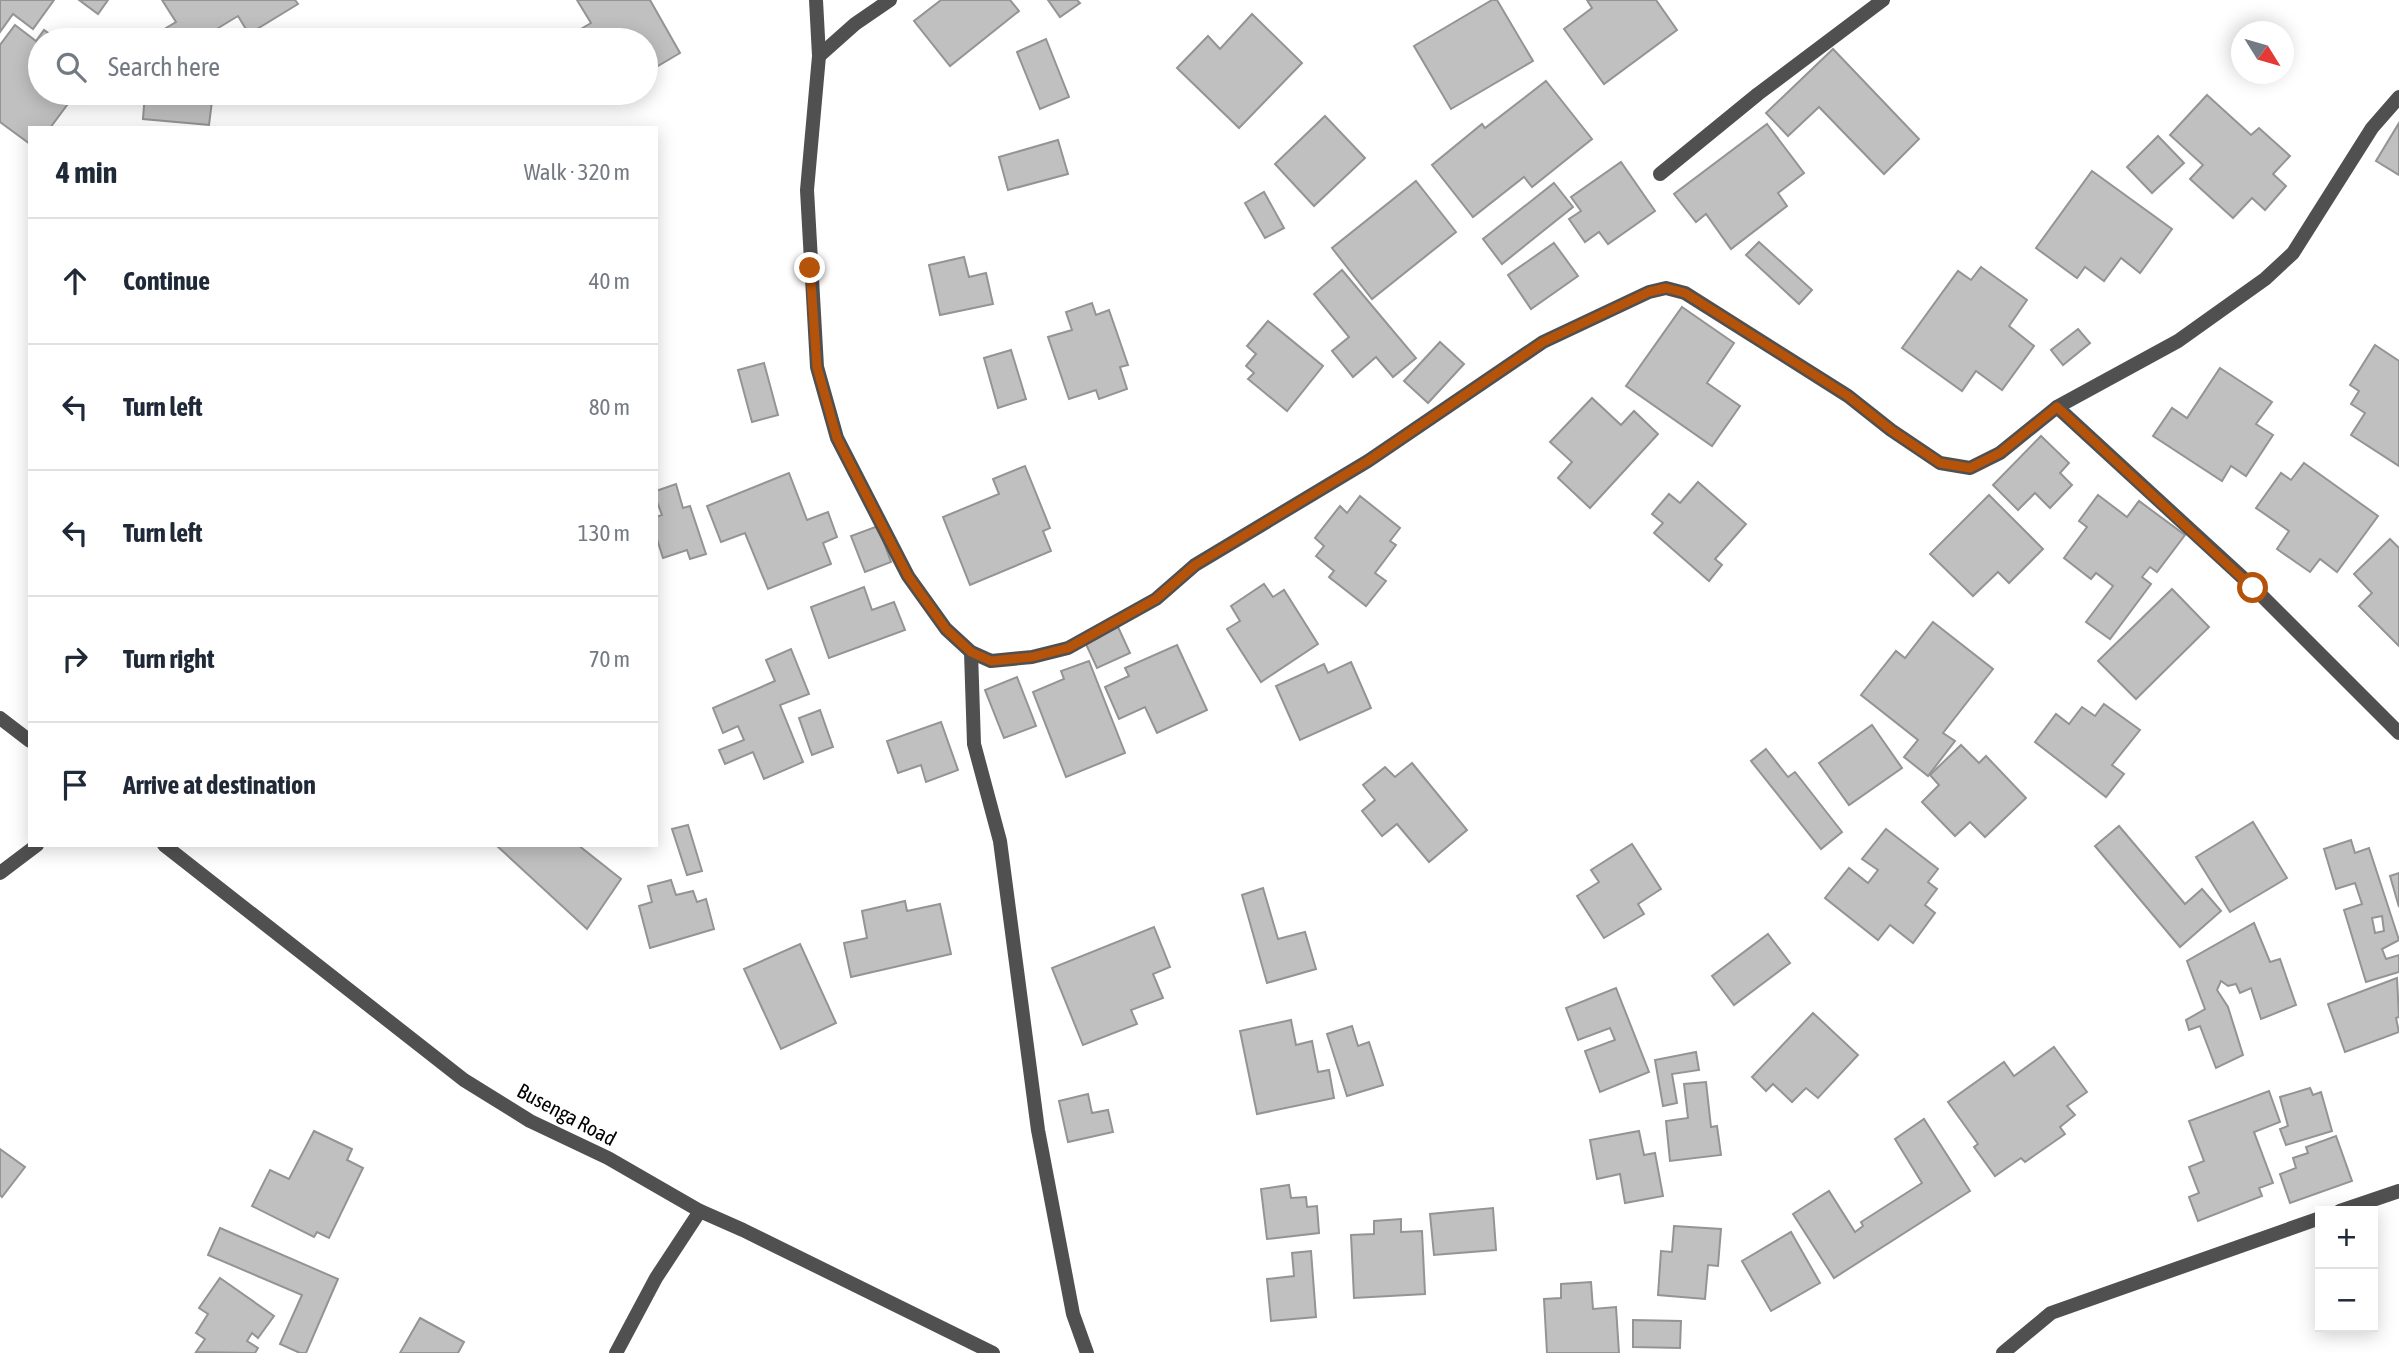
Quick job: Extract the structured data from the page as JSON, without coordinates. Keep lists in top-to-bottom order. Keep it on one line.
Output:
{"streets":{"street":["Busenga Road"]},"north":"bottom right","page":{"search":"Search here","heading":["4 min","Walk · 320 m"],"list":[["Continue","40 m"],["Turn left","80 m"],["Turn left","130 m"],["Turn right","70 m"],"Arrive at destination"],"map_buttons":["+","−"]}}
